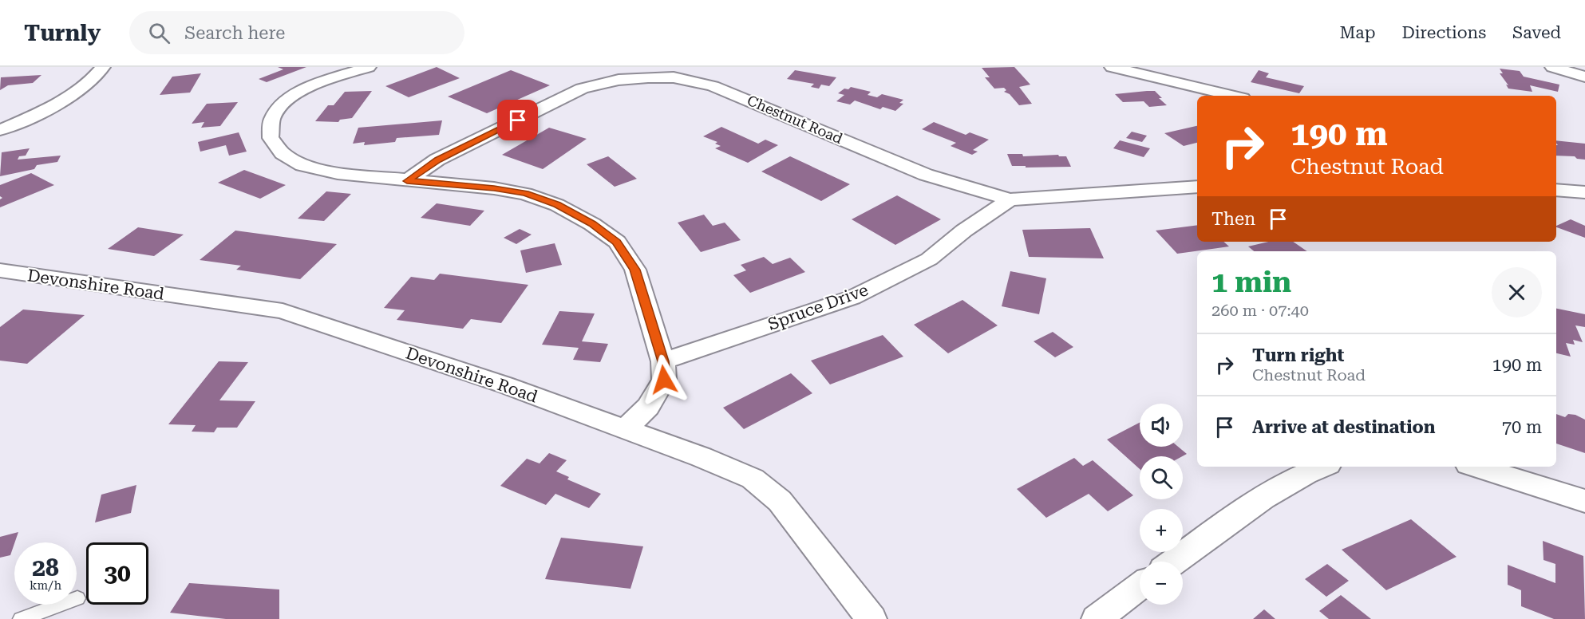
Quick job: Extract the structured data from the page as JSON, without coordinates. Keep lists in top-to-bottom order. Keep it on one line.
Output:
{"streets":{"street":["Chestnut Road","Devonshire Road","Spruce Drive"]},"crossings":[["Chestnut Road","Spruce Drive"]],"page":{"header":"Turnly","search":"Search here","nav":["Map","Directions","Saved"],"turn":["190 m","Chestnut Road"],"then":"Then","heading":["1 min","260 m · 07:40"],"list":[{"name":"Turn right","note":"Chestnut Road","value":"190 m"},{"name":"Arrive at destination","value":"70 m"}],"map_buttons":["+","−"],"speed":"28 km/h","limit":"30"}}
